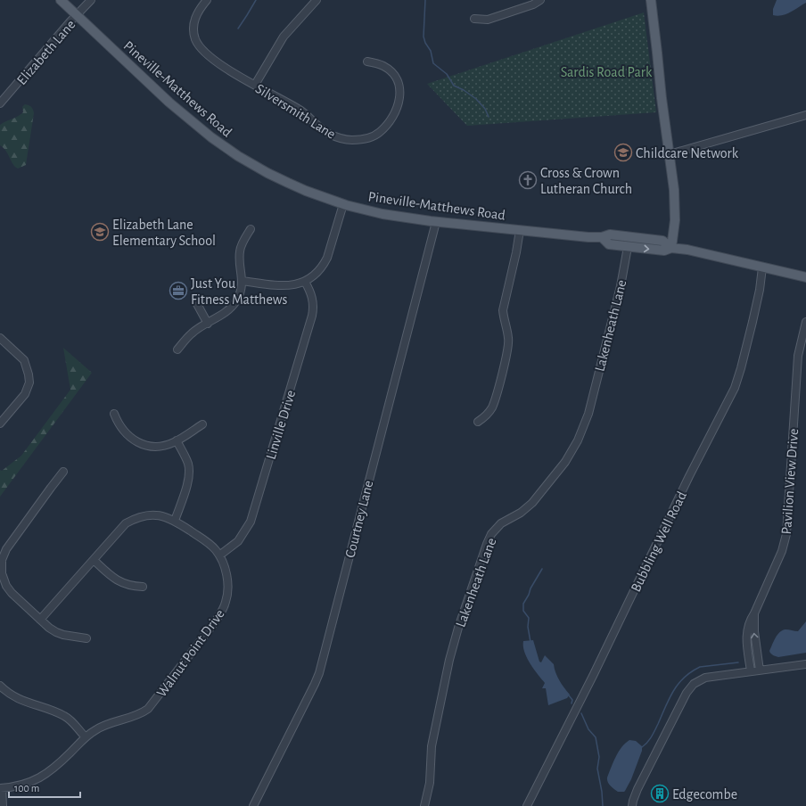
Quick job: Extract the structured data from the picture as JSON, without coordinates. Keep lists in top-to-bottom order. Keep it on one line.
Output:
{"streets":{"main road":["Pineville-Matthews Road"],"street":["Elizabeth Lane","Silversmith Lane","Lakenheath Lane","Linville Drive","Pavilion View Drive","Courtney Lane","Bubbling Well Road","Walnut Point Drive"]},"crossings":[["Elizabeth Lane","Pineville-Matthews Road"],["Pineville-Matthews Road","Lakenheath Lane"],["Pineville-Matthews Road","Courtney Lane"],["Linville Drive","Walnut Point Drive"]],"parks":["Sardis Road Park"],"places":{"school or university":["Childcare Network","Elizabeth Lane Elementary School"],"church":["Cross & Crown Lutheran Church"],"office":["Just You Fitness Matthews"],"building":["Edgecombe"]},"scale_bar":"100 m"}
